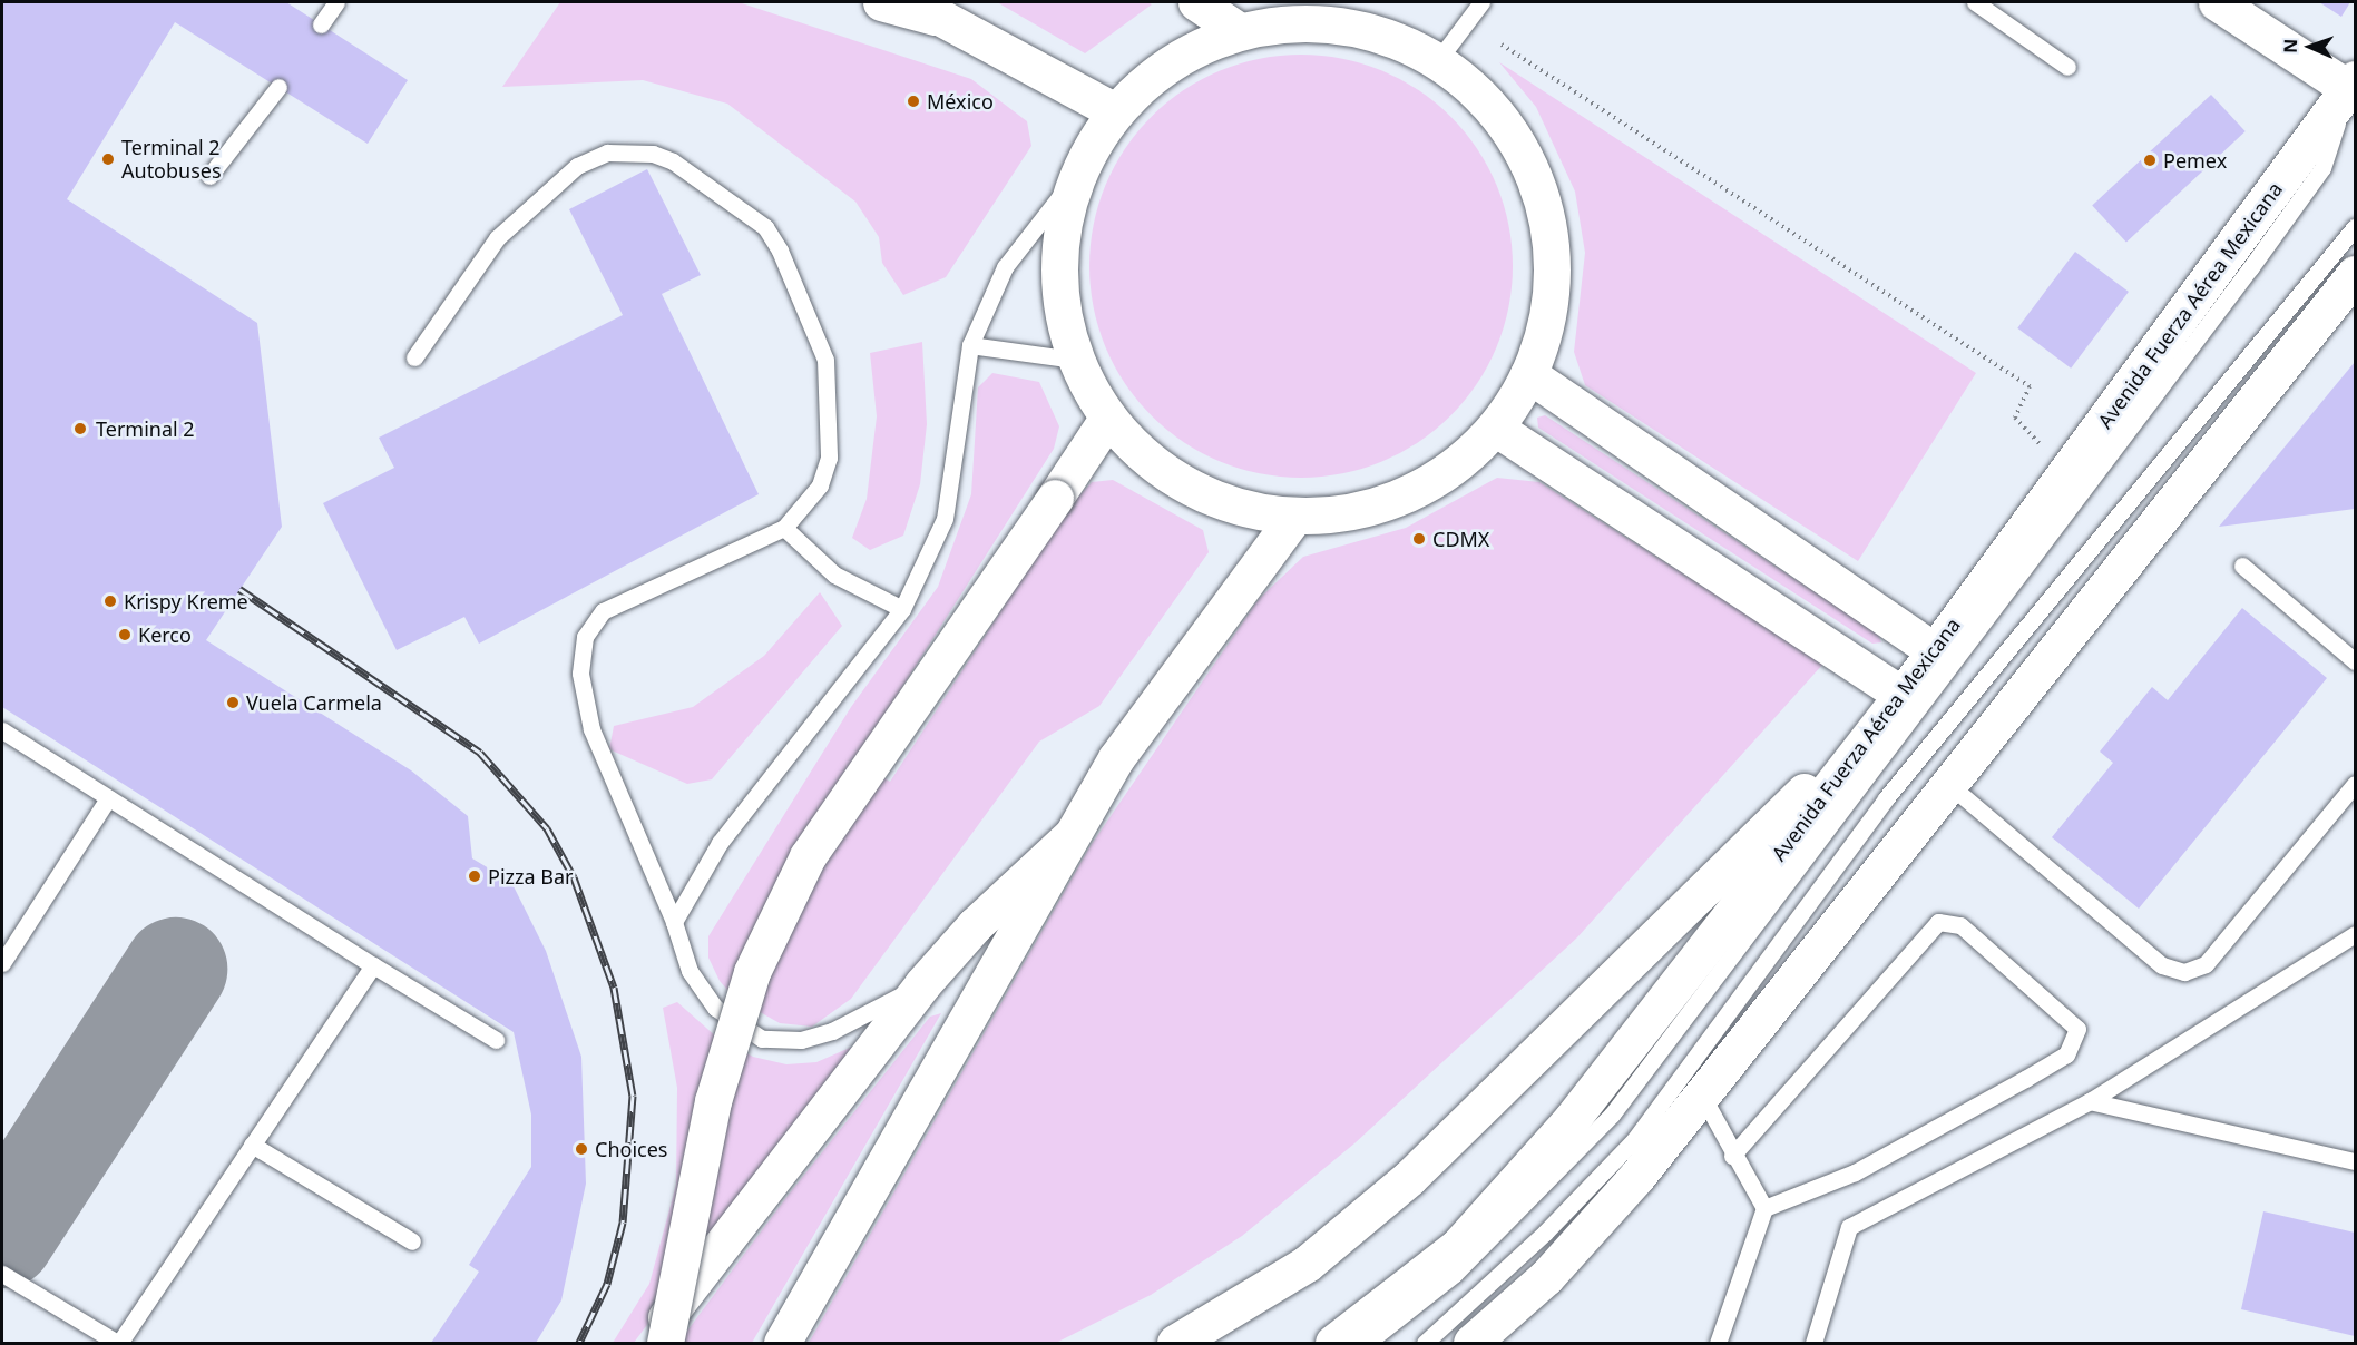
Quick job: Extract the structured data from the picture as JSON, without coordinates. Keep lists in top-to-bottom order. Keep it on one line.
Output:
{"streets":{"main road":["Avenida Fuerza Aérea Mexicana"]},"places":["México","Terminal 2 Autobuses","Pemex","Terminal 2","CDMX","Krispy Kreme","Kerco","Vuela Carmela","Pizza Bar","Choices"],"north":"left"}
